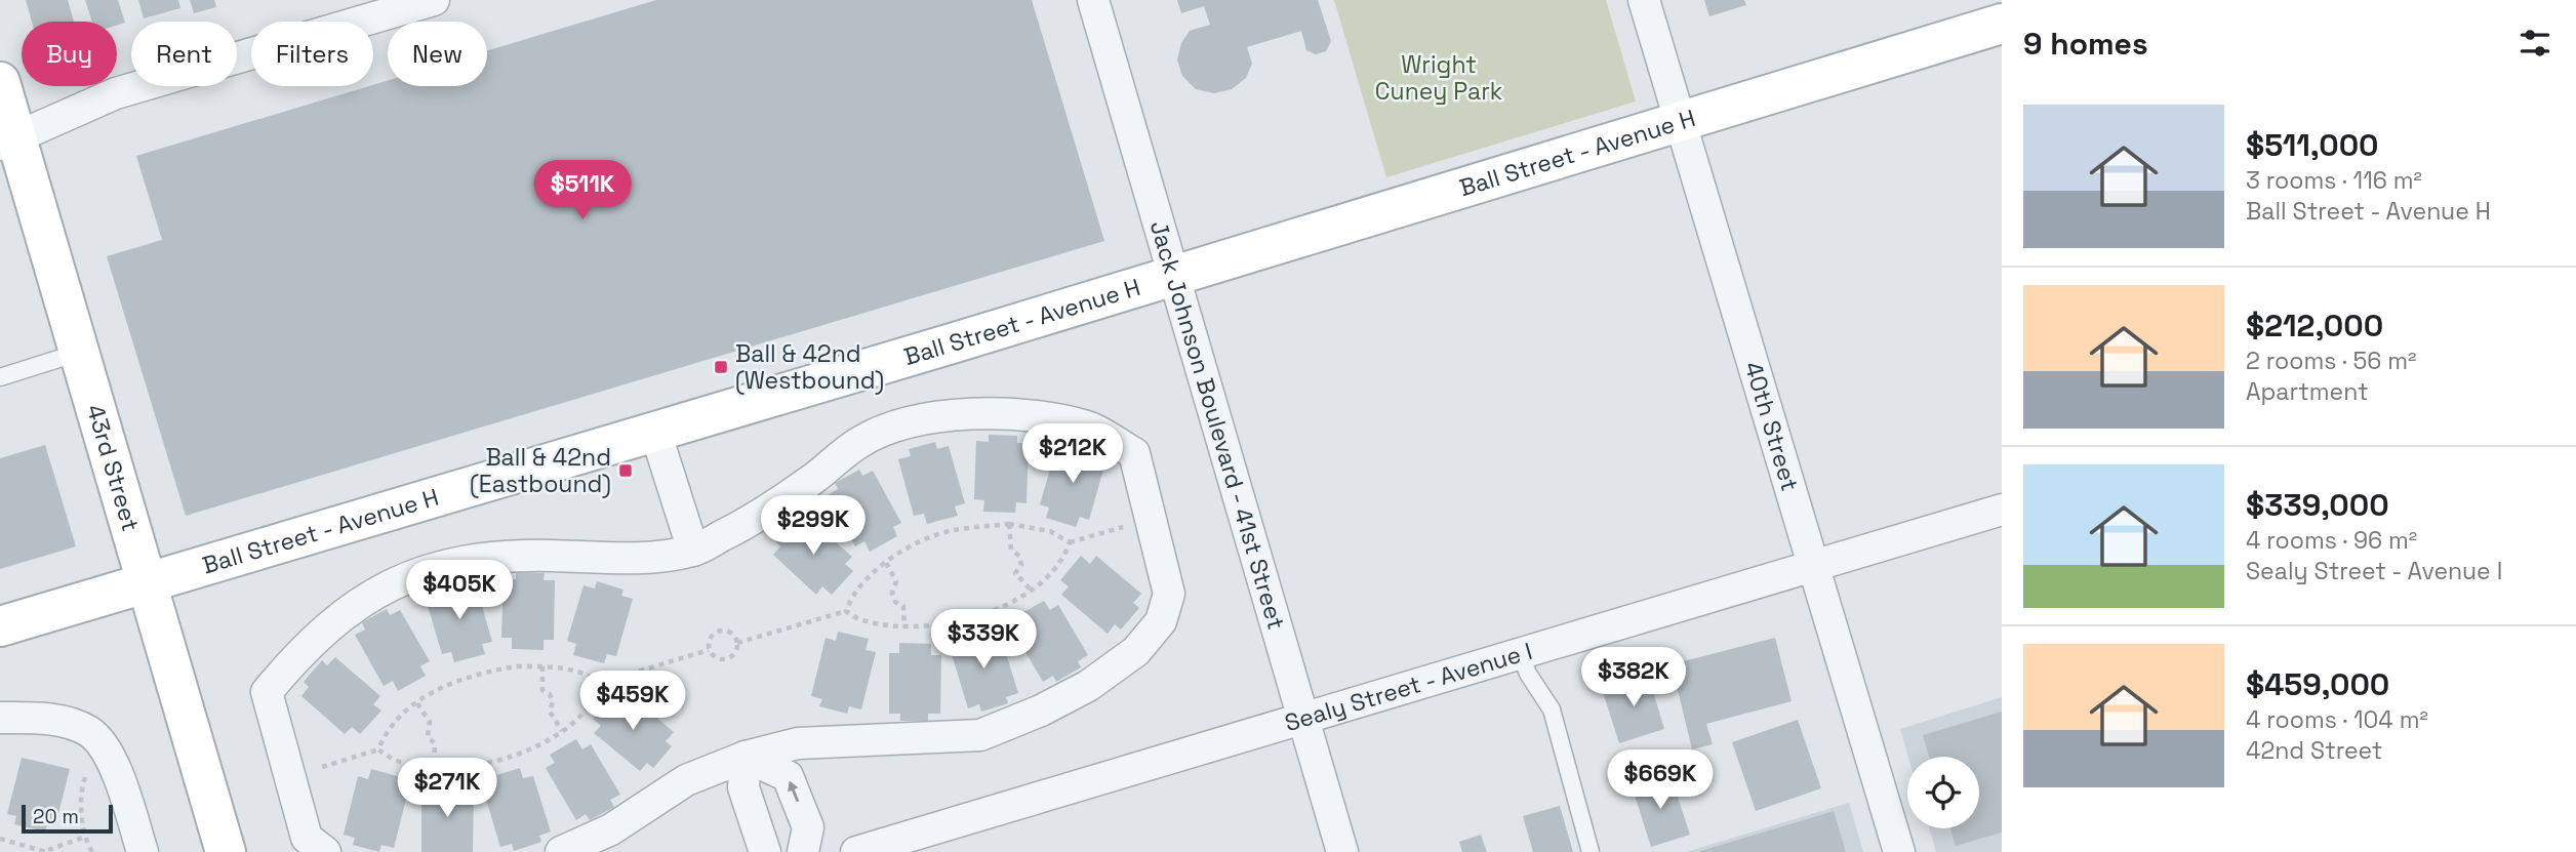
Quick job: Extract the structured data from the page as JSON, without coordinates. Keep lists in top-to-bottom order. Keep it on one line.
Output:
{"streets":{"street":["Ball Street - Avenue H","40th Street","Jack Johnson Boulevard - 41st Street","43rd Street","Sealy Street - Avenue I"]},"crossings":[["Ball Street - Avenue H","40th Street"],["Ball Street - Avenue H","Jack Johnson Boulevard - 41st Street"],["Ball Street - Avenue H","43rd Street"],["40th Street","Sealy Street - Avenue I"],["Jack Johnson Boulevard - 41st Street","Sealy Street - Avenue I"]],"parks":["Wright Cuney Park"],"places":{"transit":["Ball & 42nd (Westbound)","Ball & 42nd (Eastbound)"]},"scale_bar":"20 m","page":{"heading":"9 homes","chip":["Buy","Rent","Filters","New"],"list":[{"name":"$511,000","note":"3 rooms · 116 m² · Ball Street - Avenue H"},{"name":"$212,000","note":"2 rooms · 56 m² · Apartment"},{"name":"$339,000","note":"4 rooms · 96 m² · Sealy Street - Avenue I"},{"name":"$459,000","note":"4 rooms · 104 m² · 42nd Street"}],"price":["$511K","$212K","$299K","$405K","$339K","$382K","$459K","$669K","$271K"],"scale":"20 m"}}
